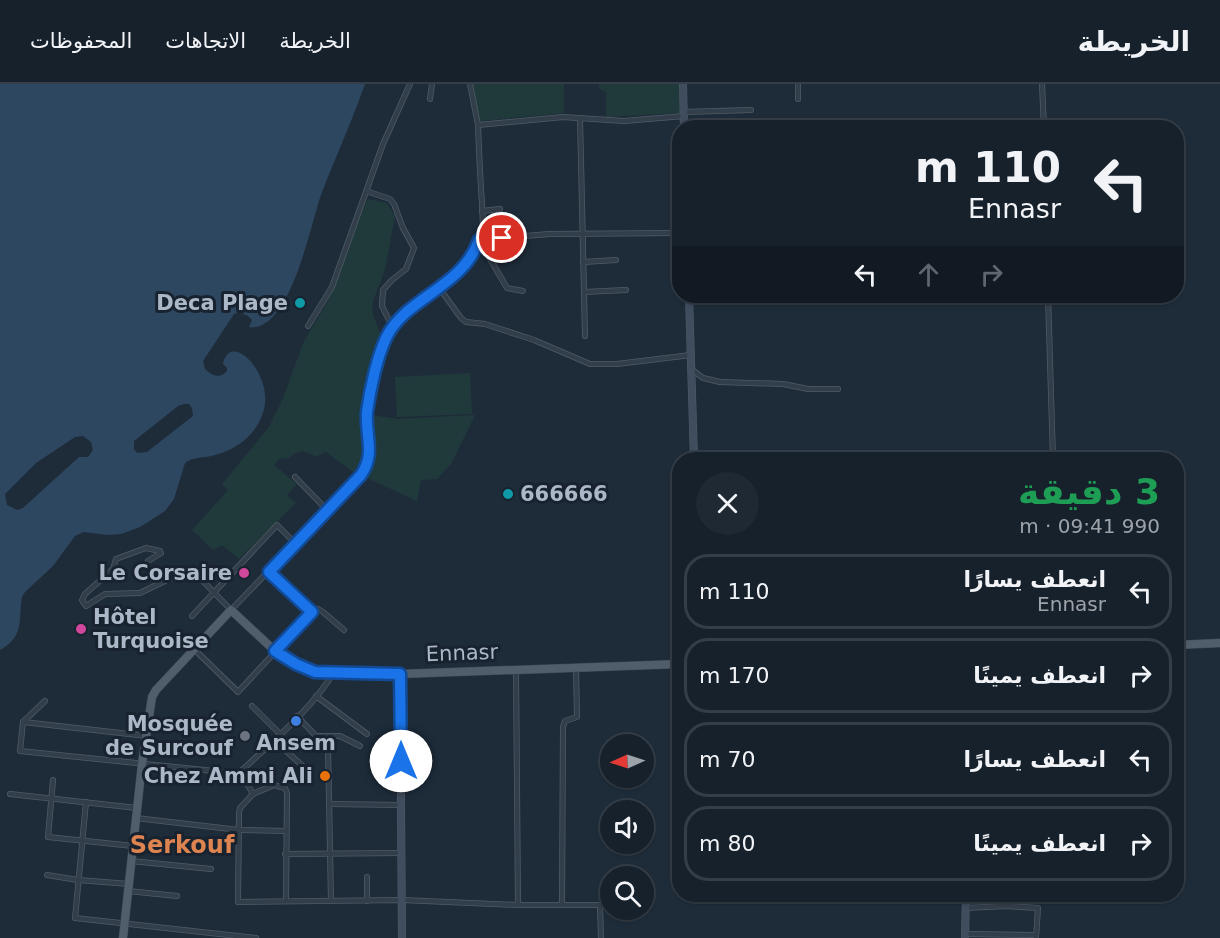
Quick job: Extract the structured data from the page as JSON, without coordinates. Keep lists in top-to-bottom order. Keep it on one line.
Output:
{"streets":{"main road":["Ennasr"]},"districts":["Serkouf"],"places":["Deca Plage","666666","Le Corsaire","Hôtel Turquoise","Ansem","Mosquée de Surcouf","Chez Ammi Ali"],"north":"left","page":{"header":"الخريطة","nav":["الخريطة","الاتجاهات","المحفوظات"],"turn":["110 m","Ennasr"],"heading":["3 دقيقة","990 m · 09:41"],"list":[{"name":"انعطف يسارًا","note":"Ennasr","value":"110 m"},{"name":"انعطف يمينًا","value":"170 m"},{"name":"انعطف يسارًا","value":"70 m"},{"name":"انعطف يمينًا","value":"80 m"}]}}
